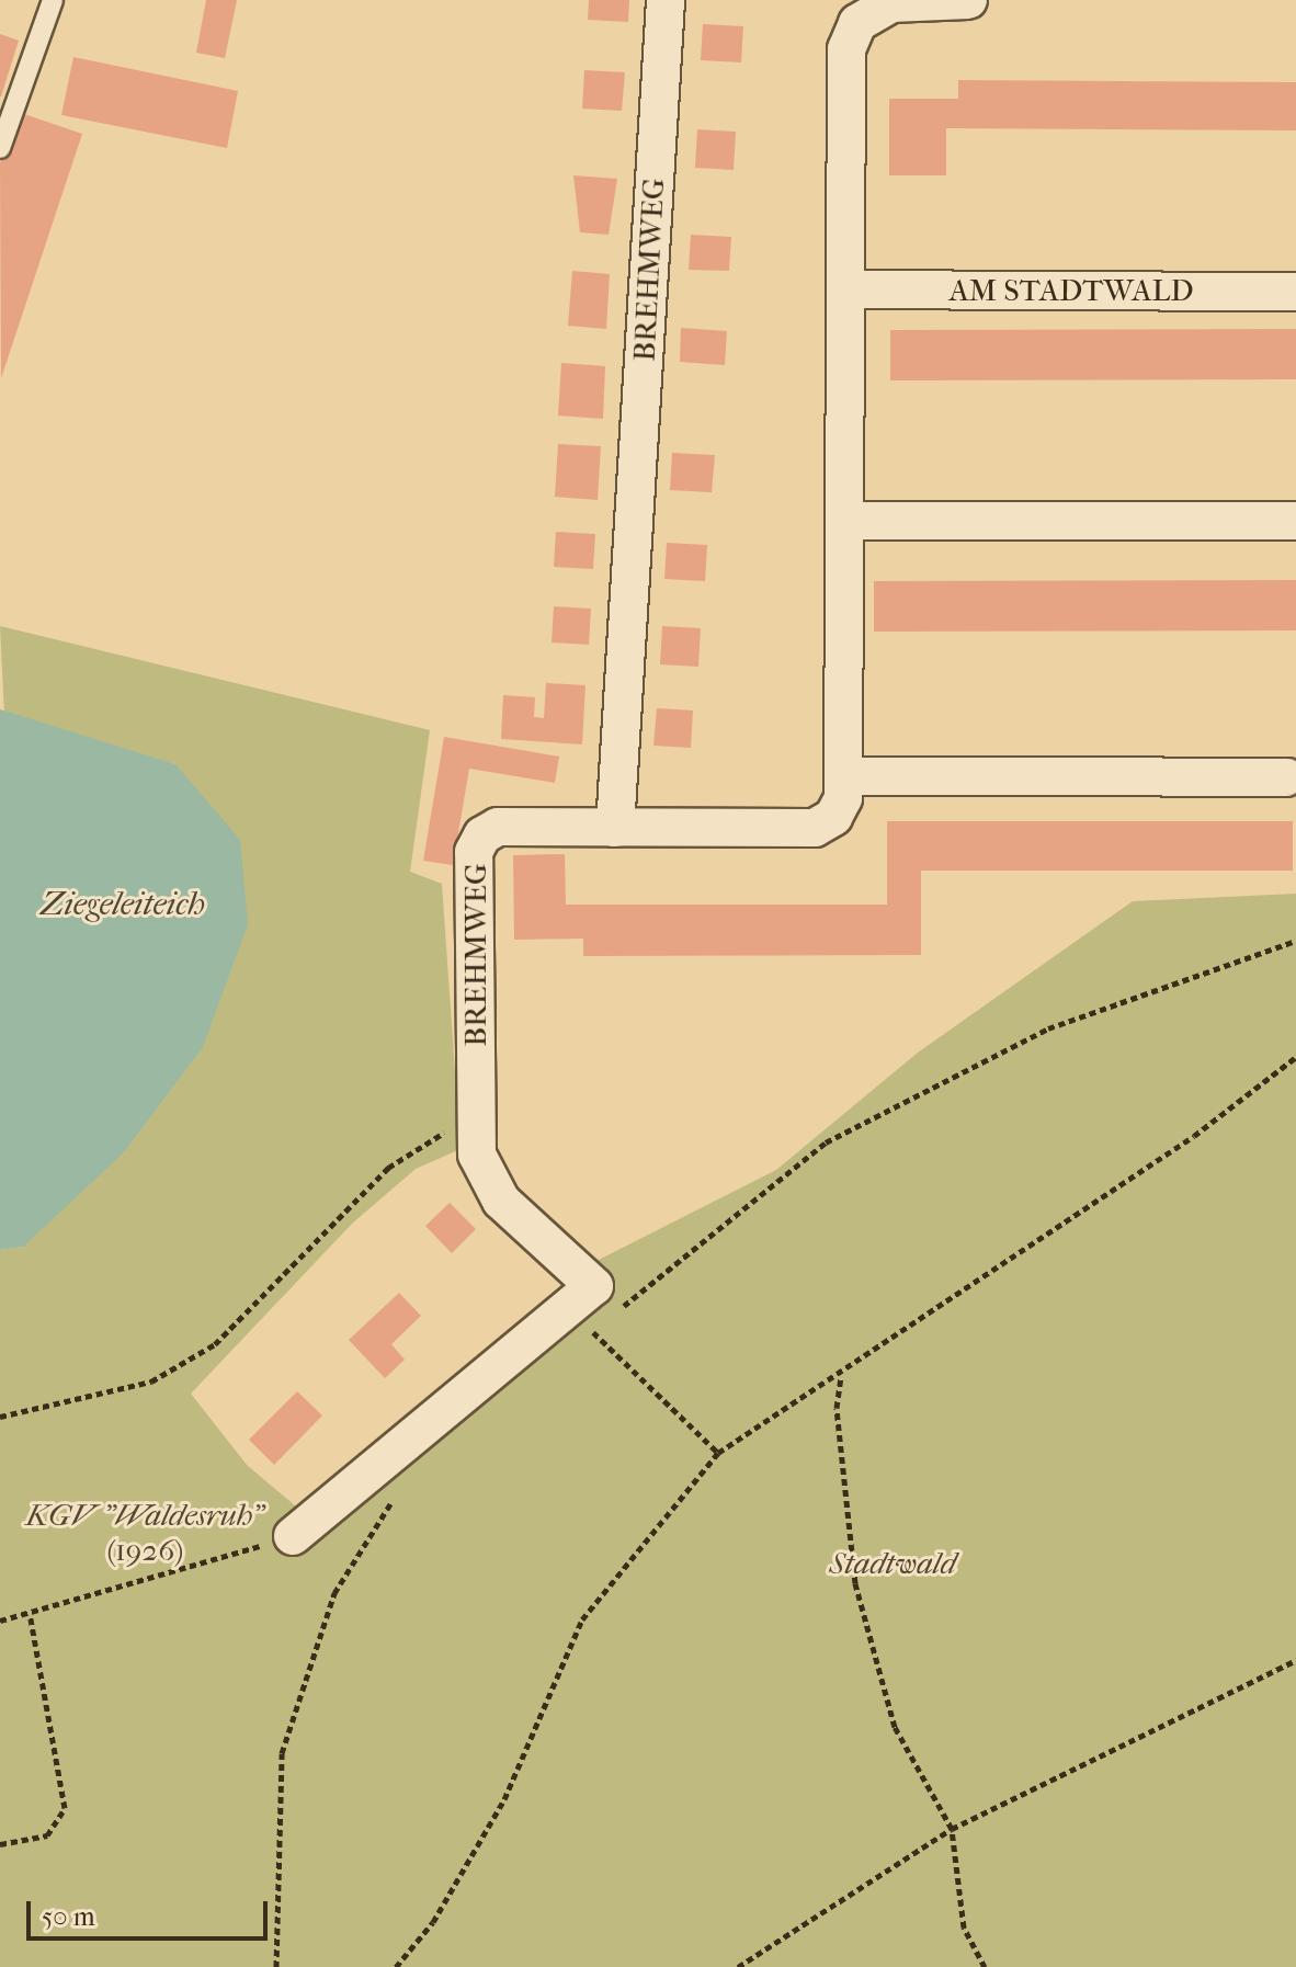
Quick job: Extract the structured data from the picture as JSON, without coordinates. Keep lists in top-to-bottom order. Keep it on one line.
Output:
{"streets":{"street":["BREHMWEG","AM STADTWALD"]},"water":["Ziegeleiteich"],"parks":["KGV \"Waldesruh\" (1926)","Stadtwald"],"scale_bar":"50 m"}
